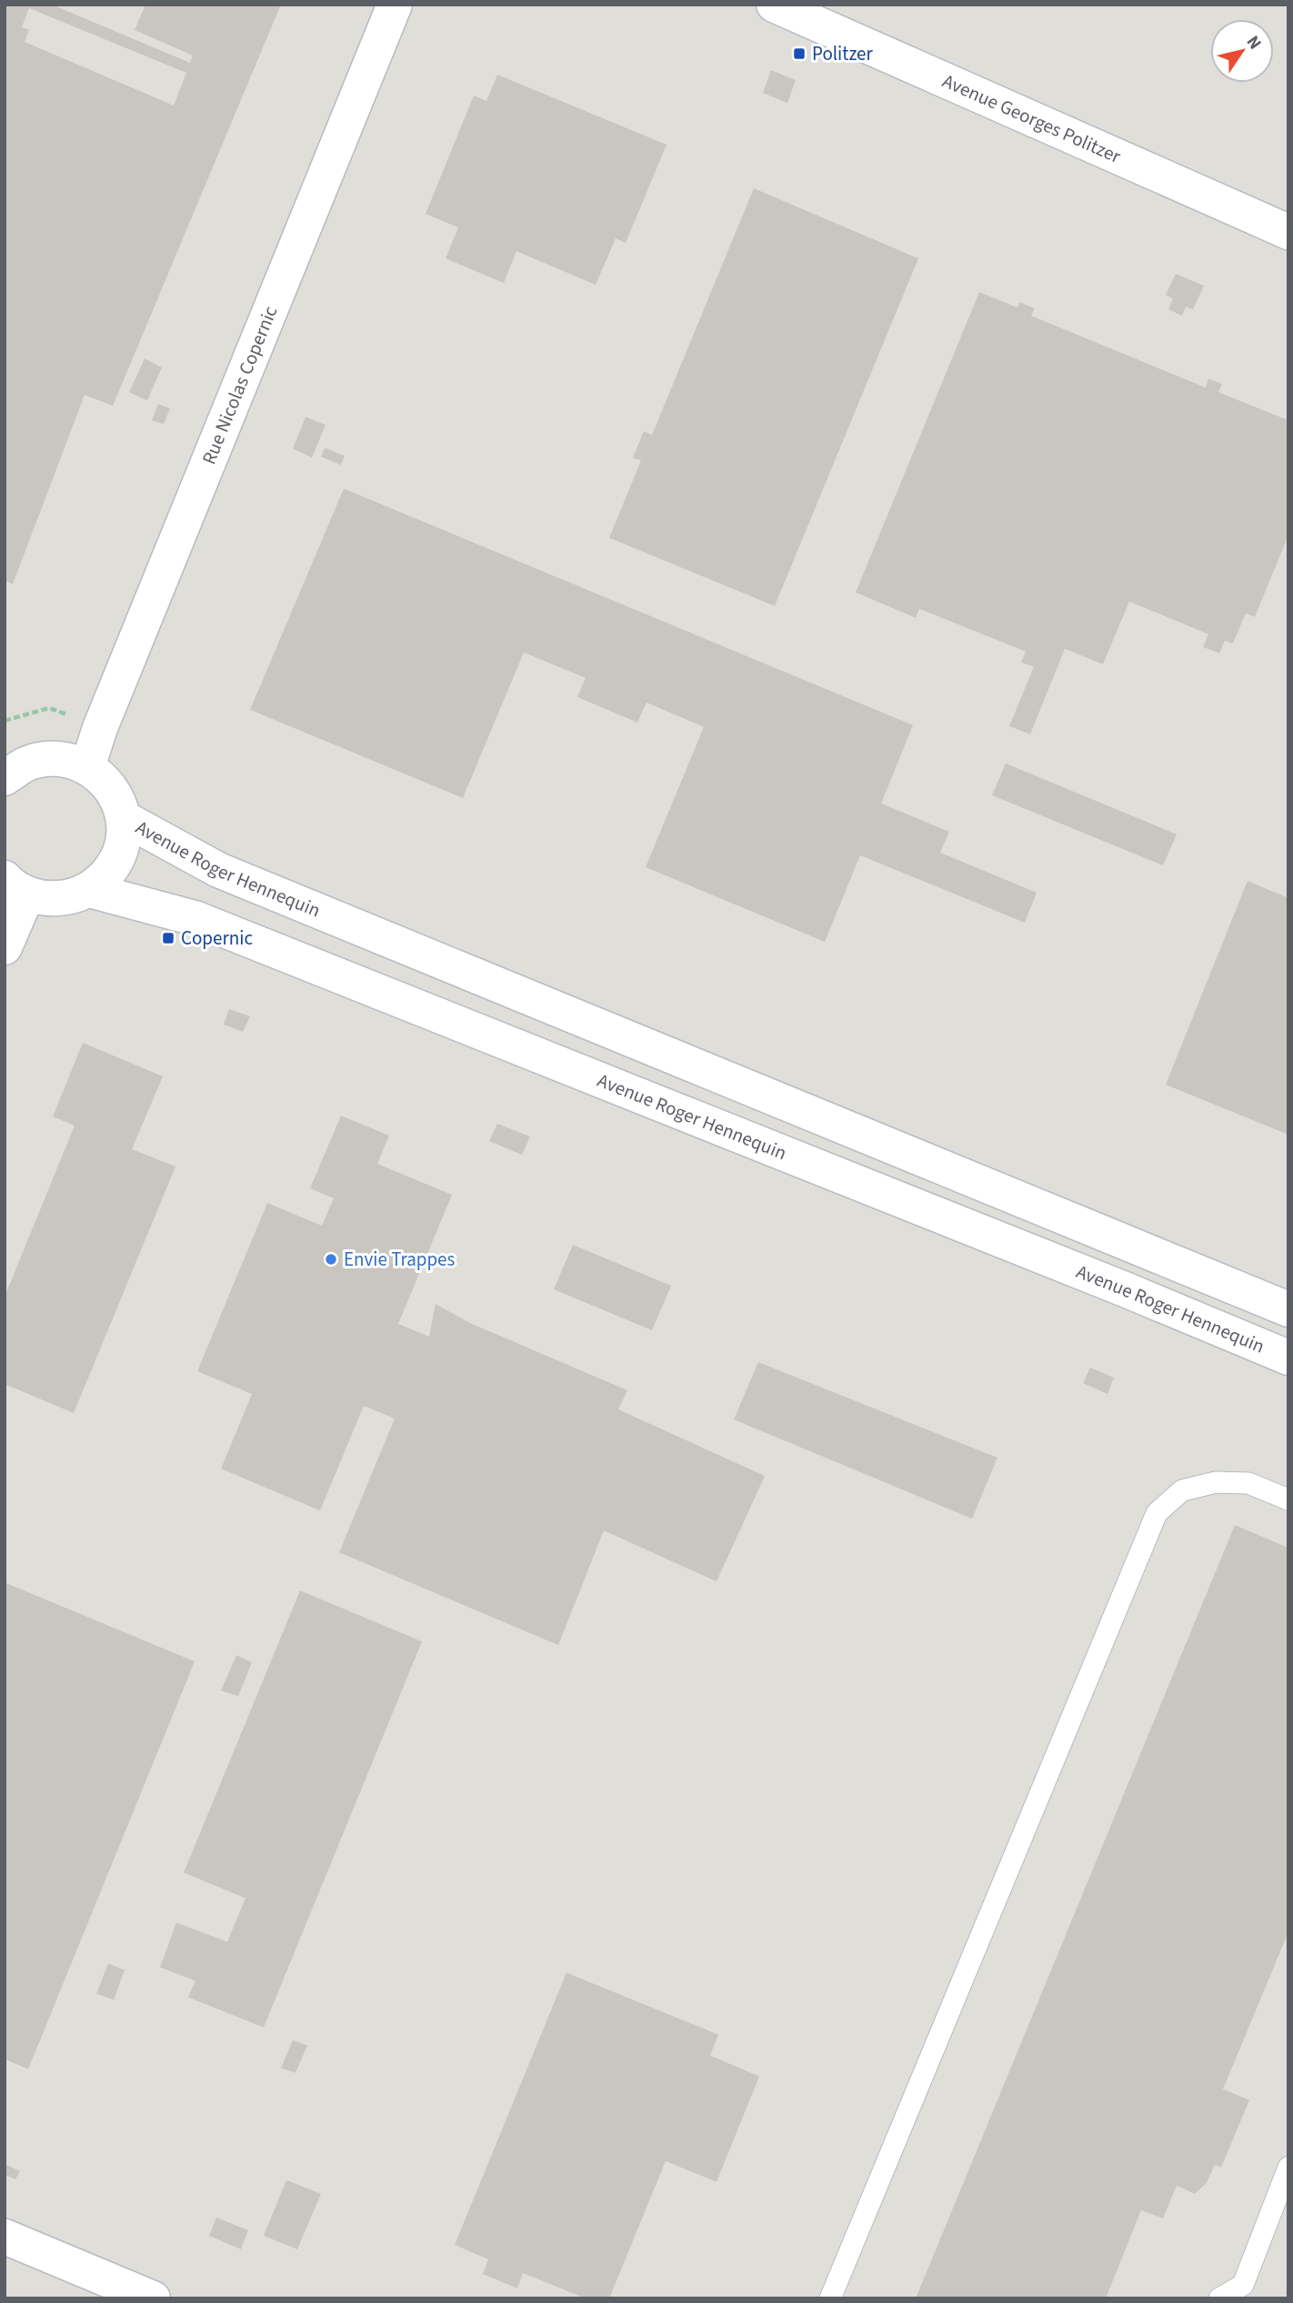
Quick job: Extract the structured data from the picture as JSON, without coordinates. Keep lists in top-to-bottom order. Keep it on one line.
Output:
{"streets":{"street":["Avenue Georges Politzer","Rue Nicolas Copernic","Avenue Roger Hennequin"]},"crossings":[["Rue Nicolas Copernic","Avenue Roger Hennequin"]],"places":{"transit":["Politzer","Copernic"],"other":["Envie Trappes"]},"north":"top right"}
